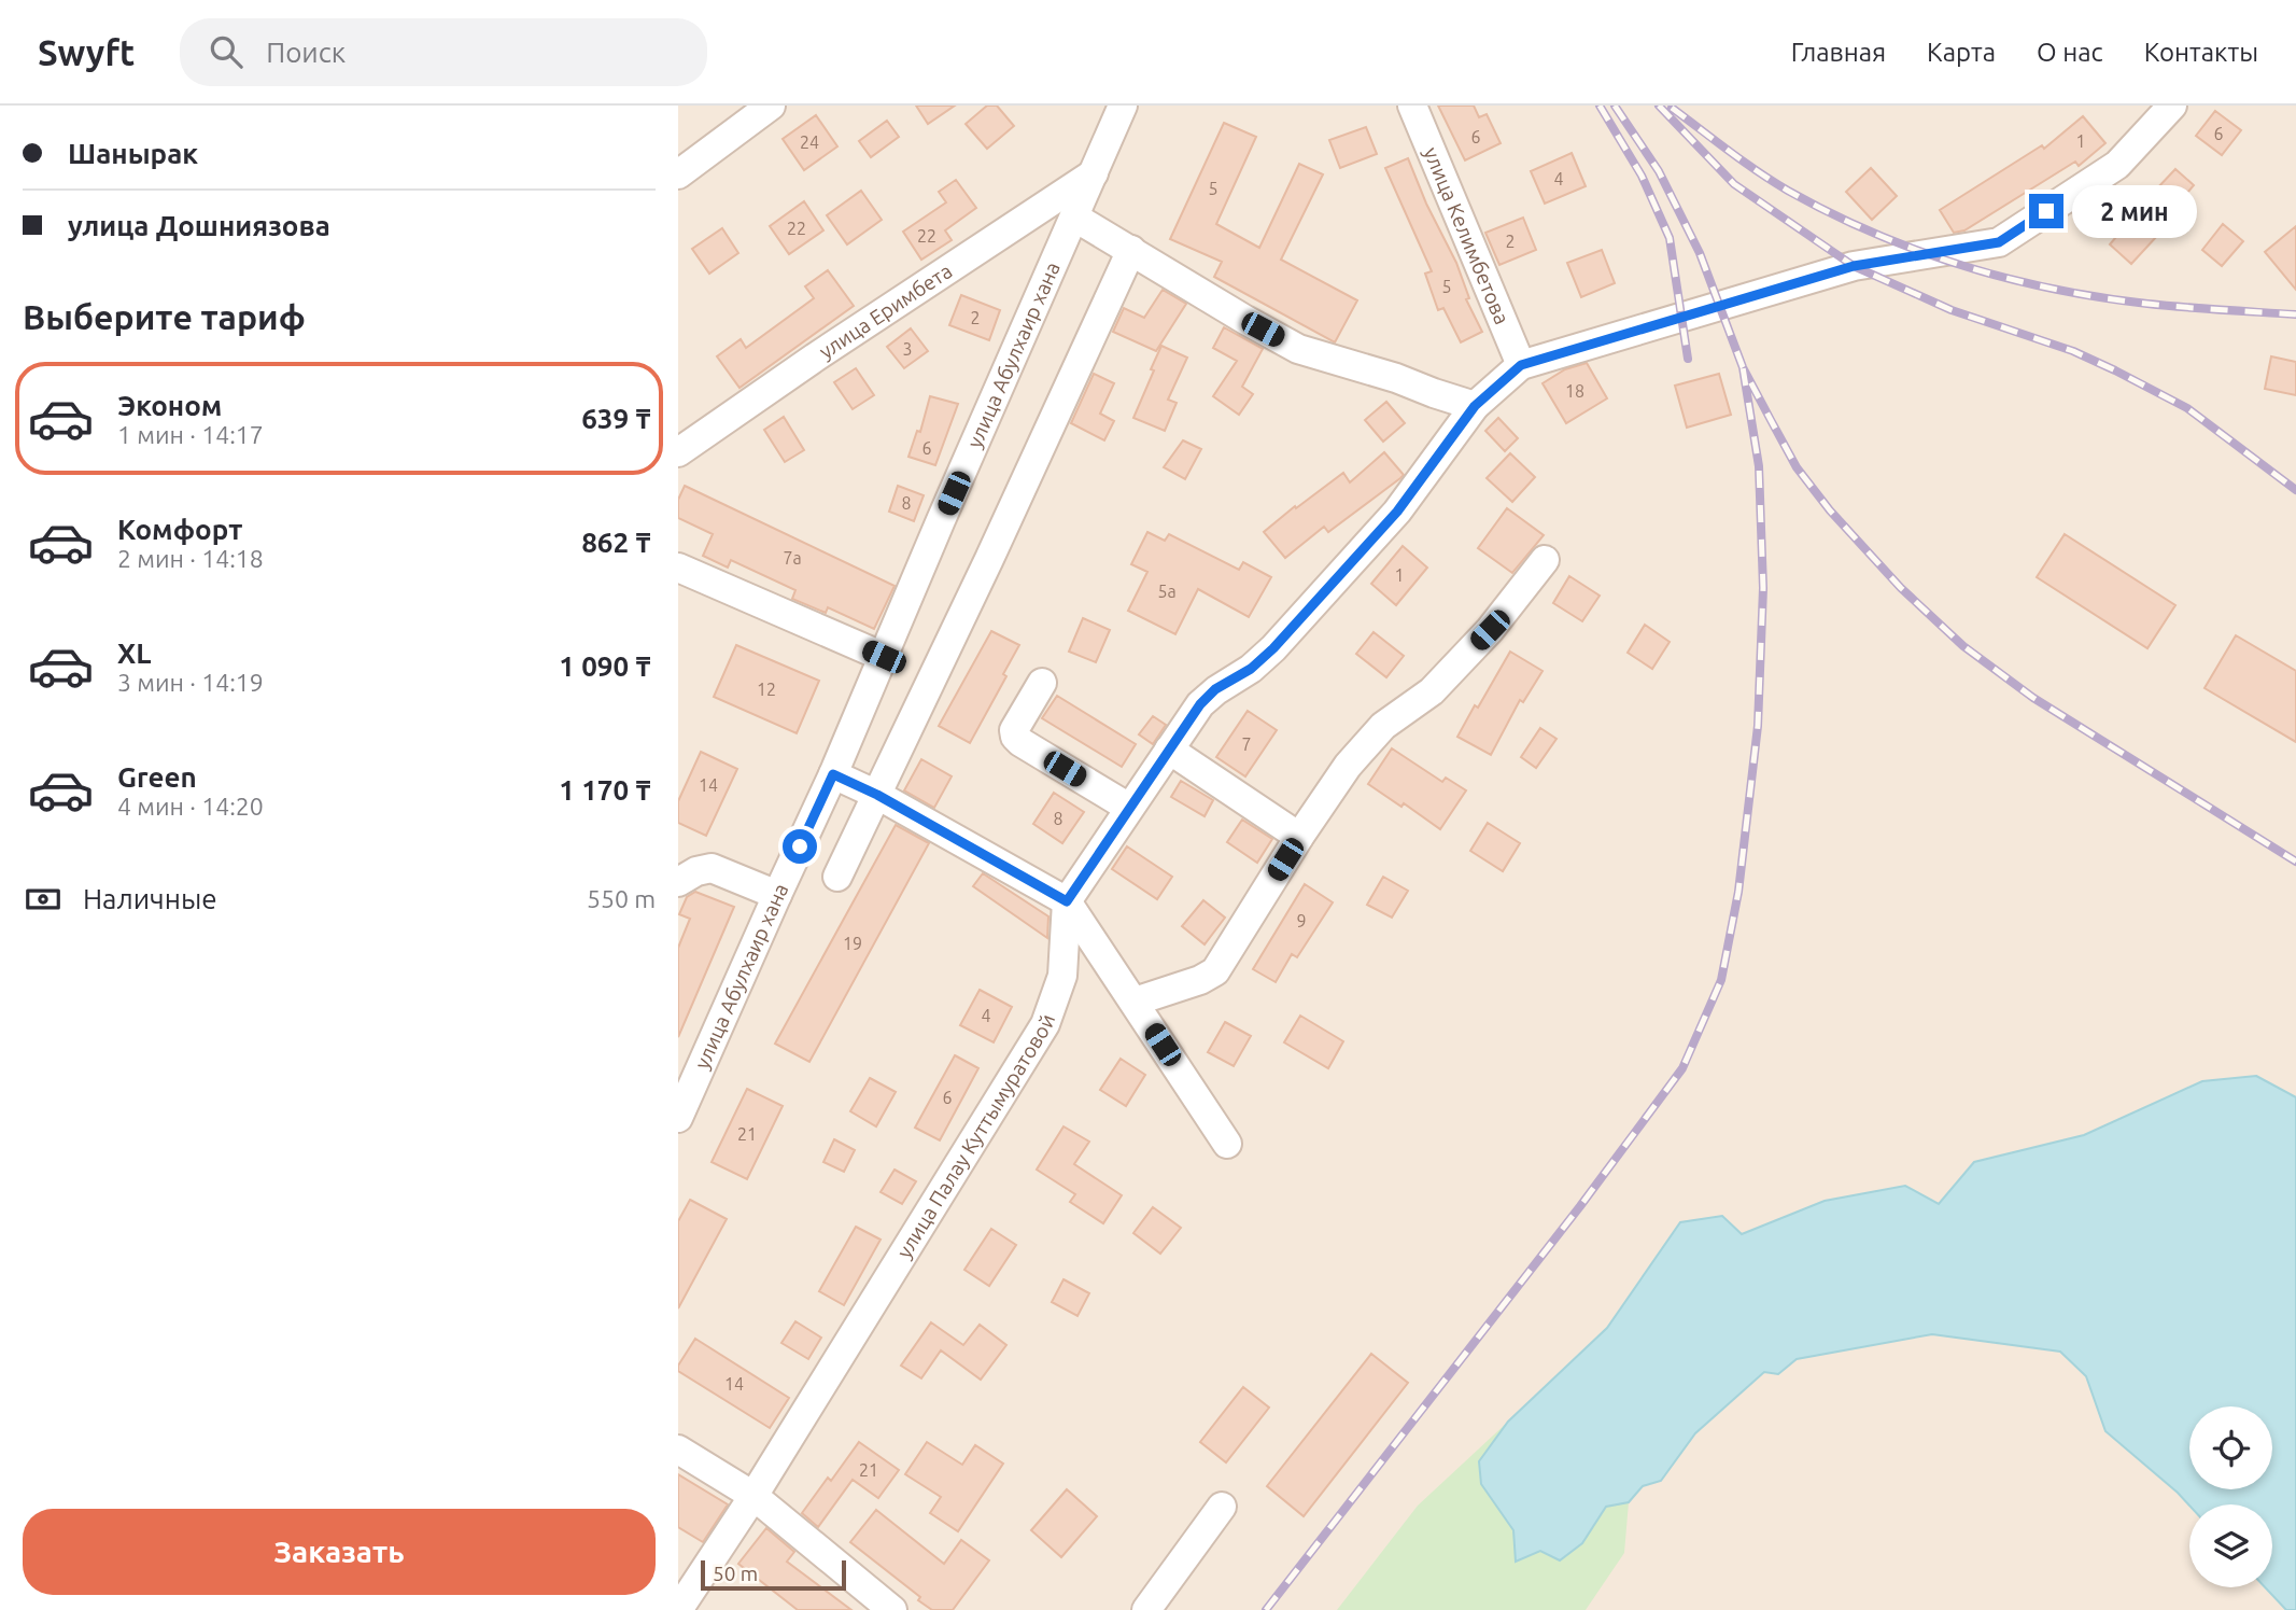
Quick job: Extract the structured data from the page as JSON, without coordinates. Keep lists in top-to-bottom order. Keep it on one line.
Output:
{"streets":{"street":["улица Келимбетова","улица Еримбета","улица Абулхаир хана","улица Палау Куттымуратовой"]},"crossings":[["улица Еримбета","улица Абулхаир хана"]],"house_numbers":["6","6","1","24","4","5","22","22","2","5","2","3","18","6","8","7а","1","5а","12","7","14","8","9","19","4","6","21","14","21"],"scale_bar":"50 m","page":{"header":"Swyft","search":"Поиск","nav":["Главная","Карта","О нас","Контакты"],"banner":["Шанырак","улица Дошниязова"],"bubble":"2 мин","heading":"Выберите тариф","list":[{"name":"Эконом","note":"1 мин · 14:17","value":"639 ₸"},{"name":"Комфорт","note":"2 мин · 14:18","value":"862 ₸"},{"name":"XL","note":"3 мин · 14:19","value":"1 090 ₸"},{"name":"Green","note":"4 мин · 14:20","value":"1 170 ₸"}],"pay":["Наличные","550 m"],"buttons":"Заказать","scale":"50 m"}}
